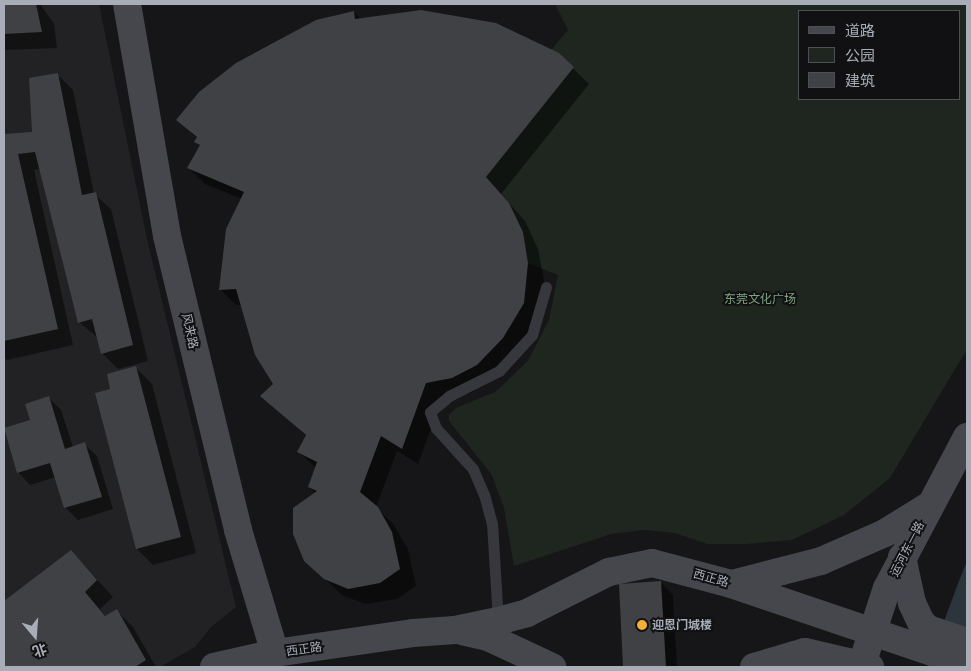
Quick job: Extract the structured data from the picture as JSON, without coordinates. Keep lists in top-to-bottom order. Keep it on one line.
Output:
{"streets":{"main road":["风来路","运河东一路","西正路"]},"crossings":[["风来路","西正路"],["运河东一路","西正路"]],"parks":["东莞文化广场"],"places":["迎恩门城楼"],"legend":["道路","公园","建筑"],"north":"bottom"}
